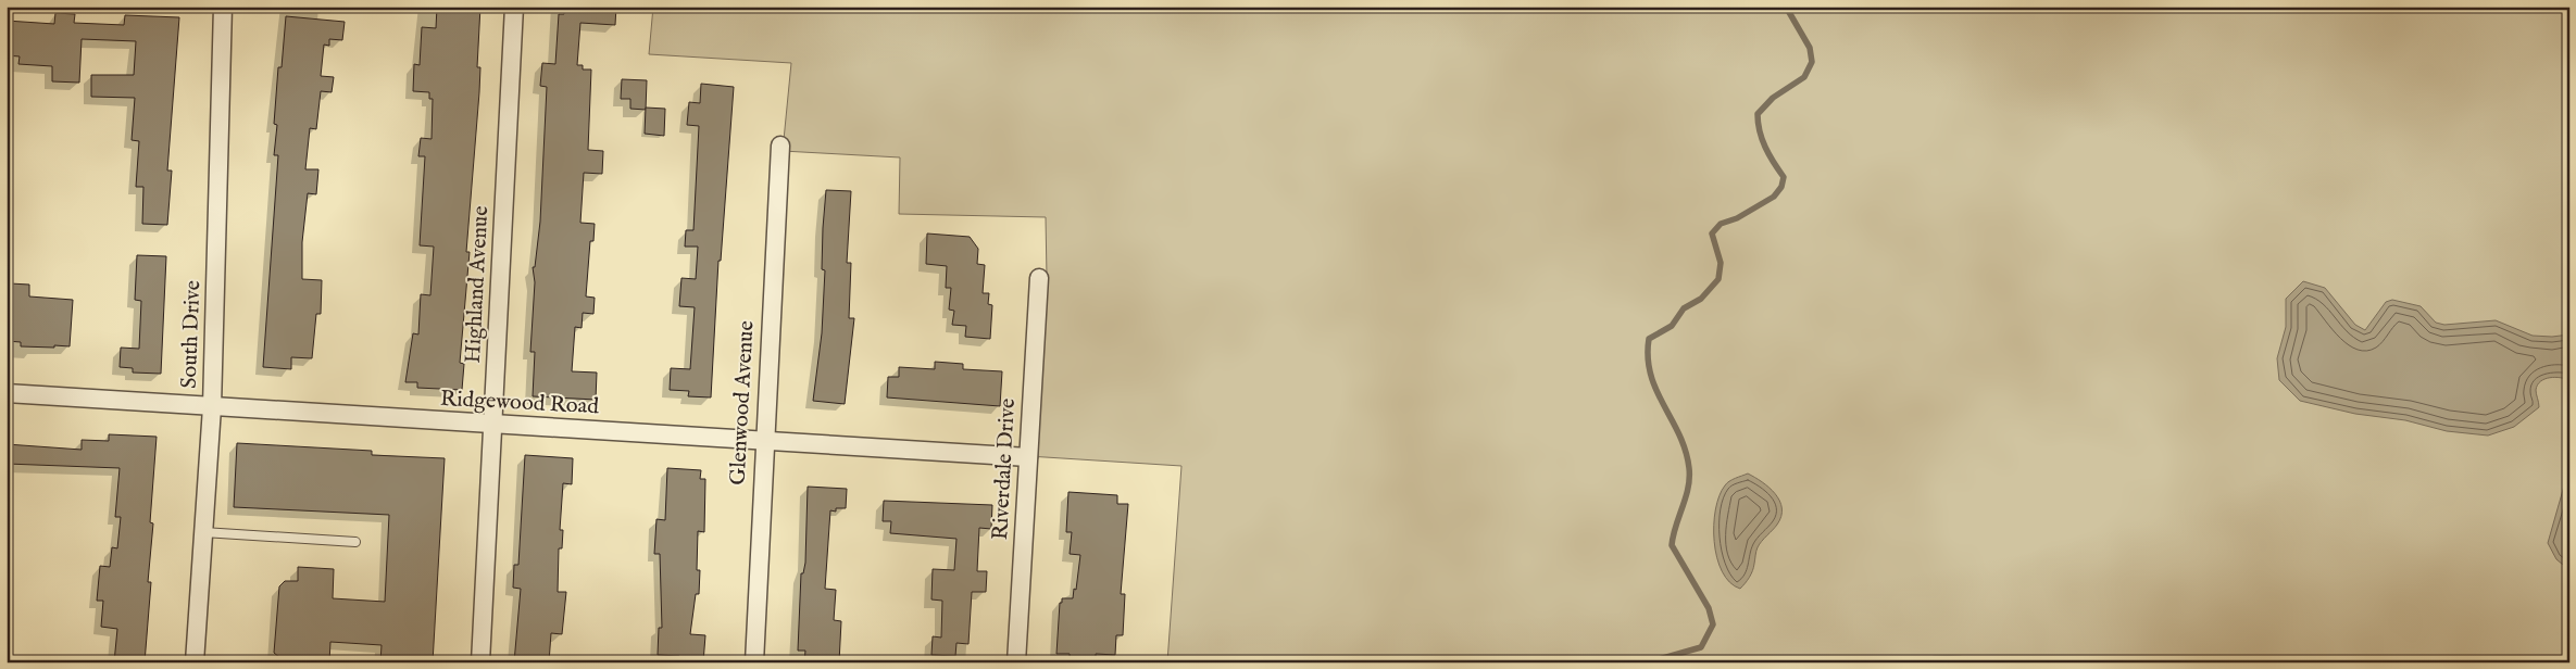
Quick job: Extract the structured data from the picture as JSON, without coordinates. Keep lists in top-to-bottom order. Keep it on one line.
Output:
{"streets":{"street":["Highland Avenue","South Drive","Ridgewood Road","Glenwood Avenue","Riverdale Drive"]},"crossings":[["Highland Avenue","Ridgewood Road"],["South Drive","Ridgewood Road"],["Ridgewood Road","Glenwood Avenue"],["Ridgewood Road","Riverdale Drive"]]}
